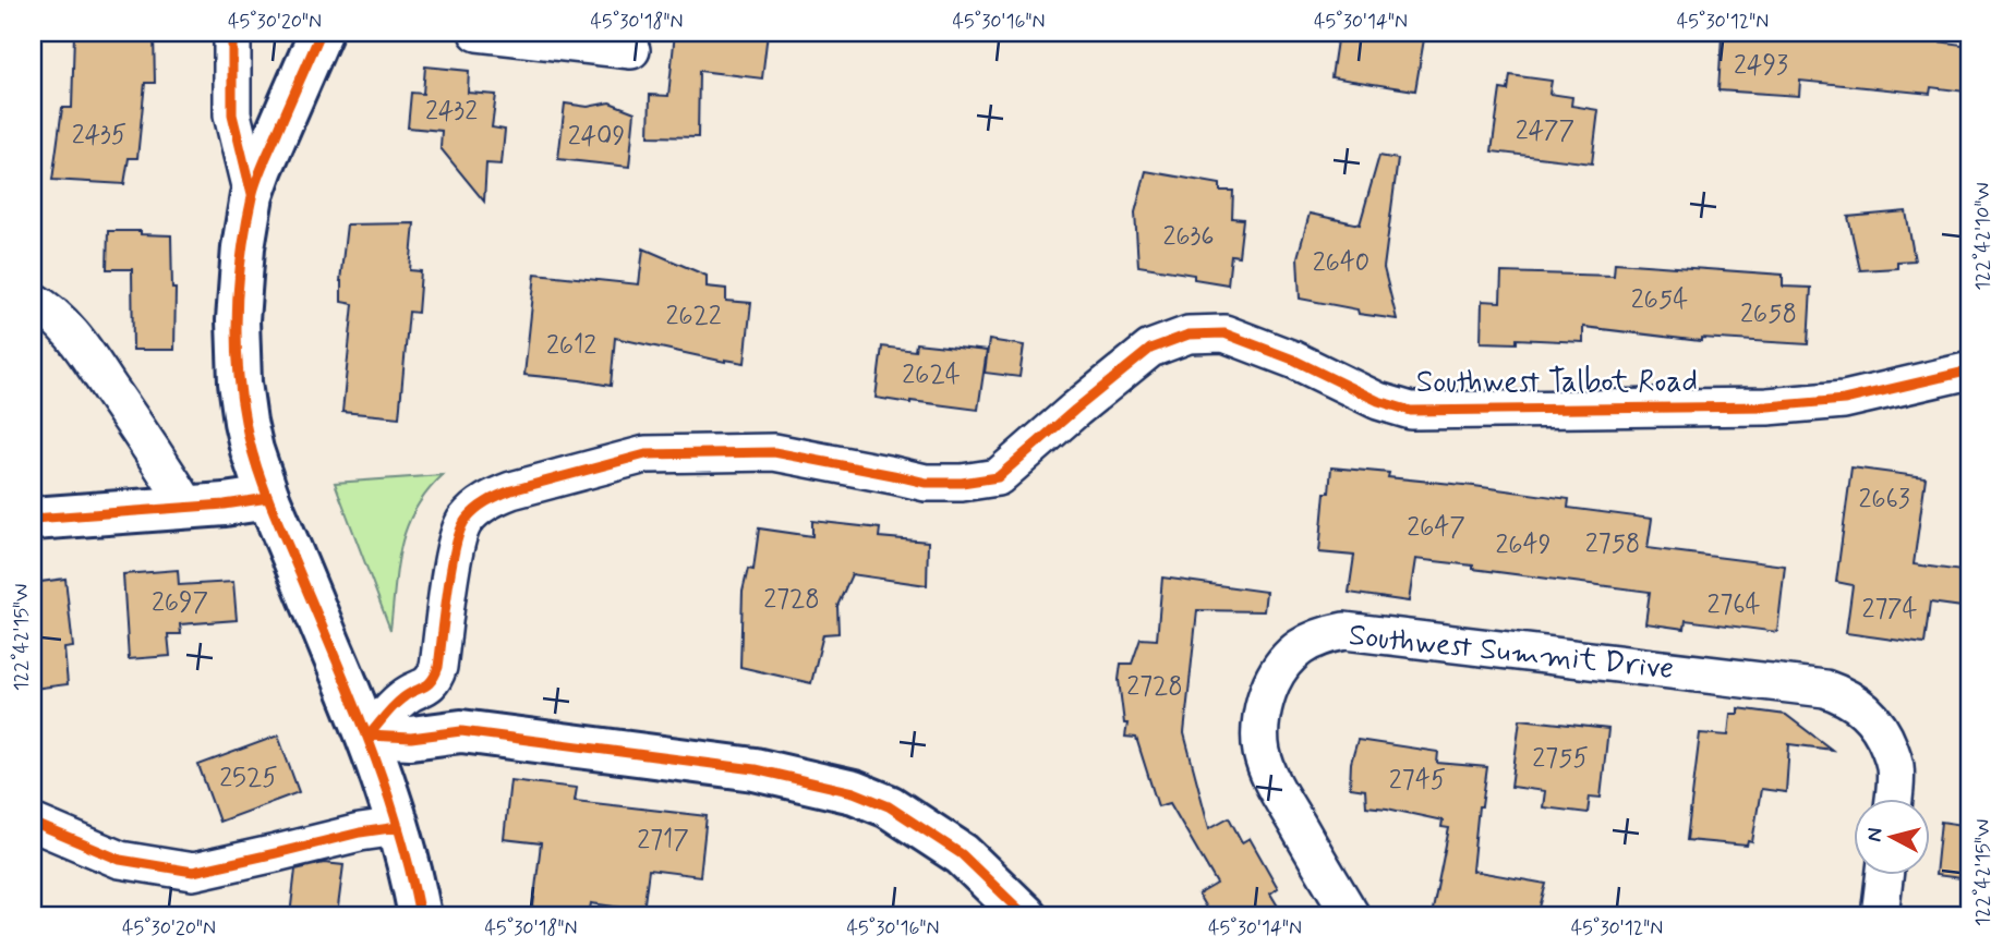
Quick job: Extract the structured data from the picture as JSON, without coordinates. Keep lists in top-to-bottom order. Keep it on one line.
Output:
{"streets":{"street":["Southwest Talbot Road","Southwest Summit Drive"]},"house_numbers":["2493","2432","2477","2435","2409","2636","2640","2654","2658","2622","2612","2624","2663","2647","2758","2649","2728","2697","2764","2774","2728","2755","2525","2745","2717"],"north":"left","coordinates":["45°30'20\"N","45°30'18\"N","45°30'16\"N","45°30'14\"N","45°30'12\"N","122°42'10\"W","122°42'15\"W"]}
